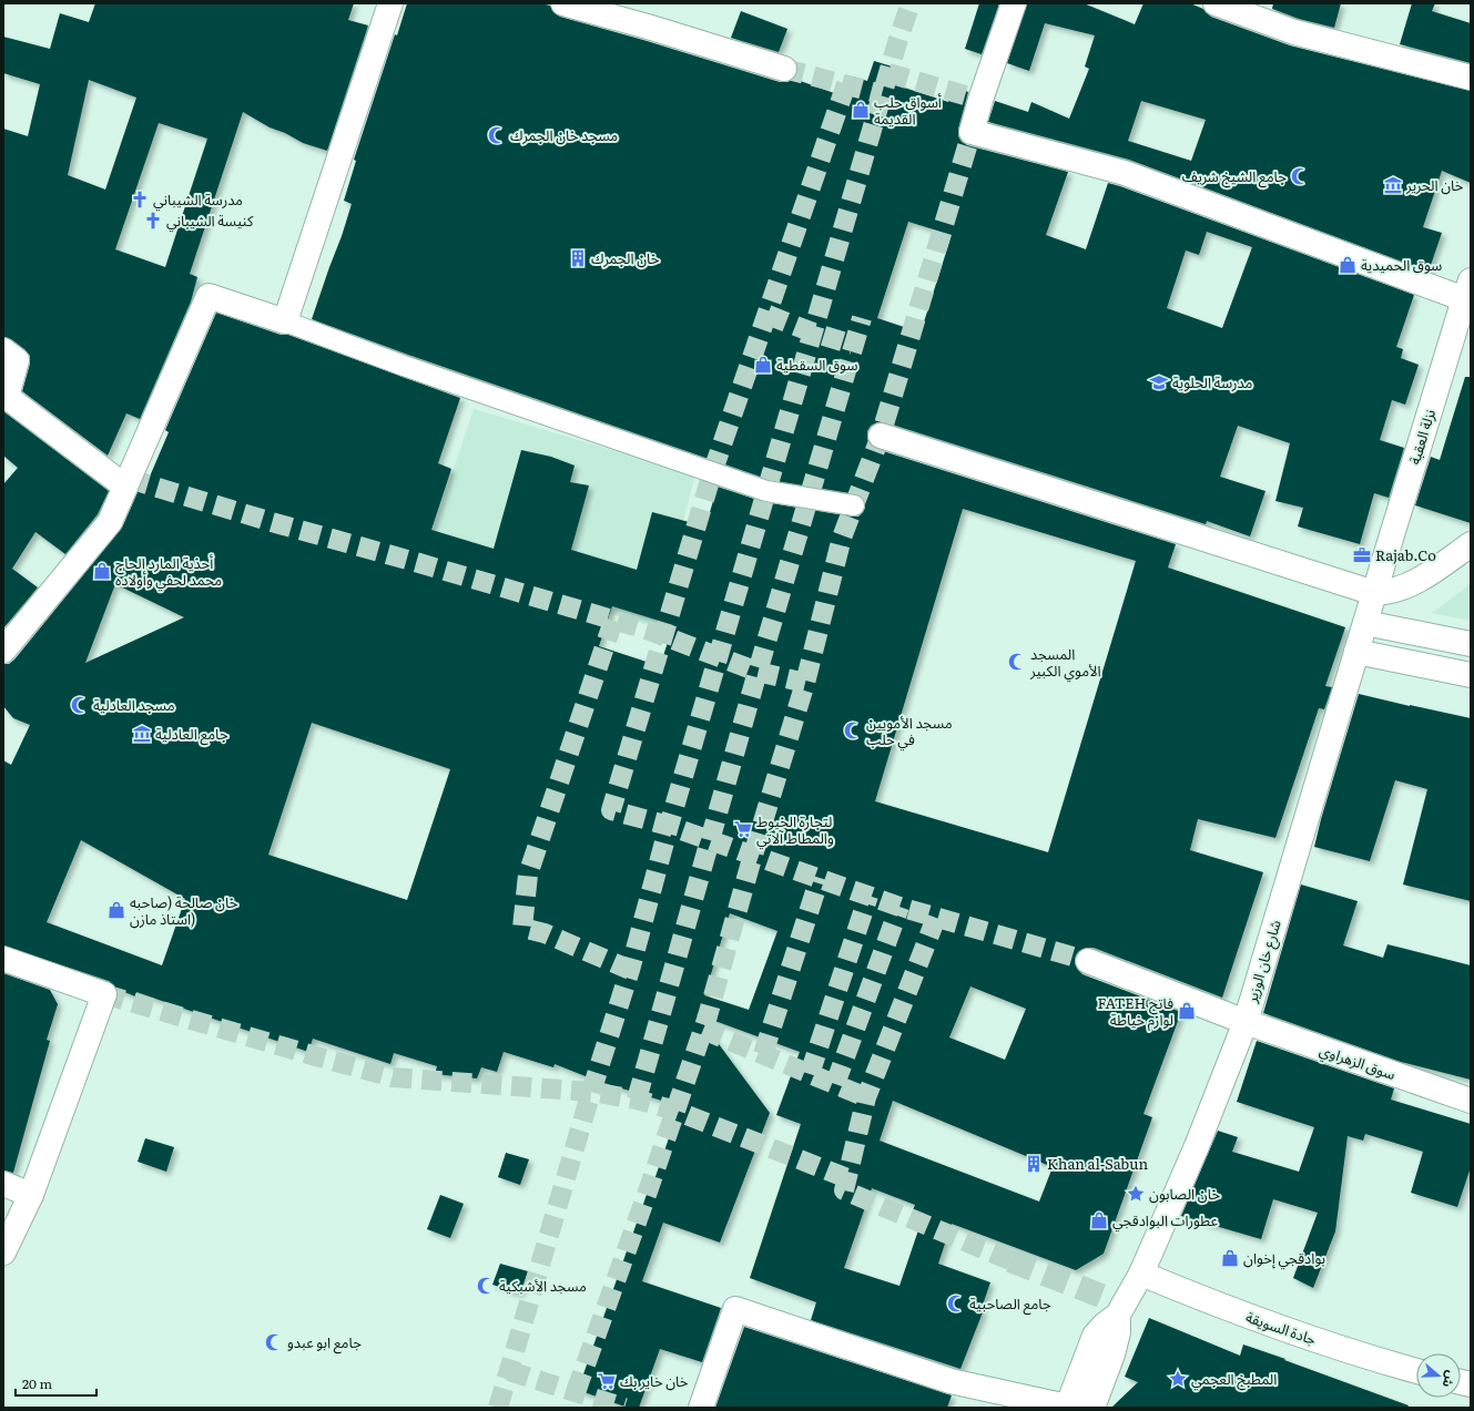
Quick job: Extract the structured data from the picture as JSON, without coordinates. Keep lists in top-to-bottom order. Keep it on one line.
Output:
{"streets":{"street":["نزلة العقبة","شارع خان الوزير","سوق الزهراوي","جادة السويقة"]},"crossings":[["نزلة العقبة","شارع خان الوزير"],["شارع خان الوزير","سوق الزهراوي"],["شارع خان الوزير","جادة السويقة"]],"places":{"shop":["أسواق حلب القديمة","سوق الحميدية","سوق السقطية","أحذية المارد الحاج محمد لحفي وأولاده","خان صالحة (صاحبه استاذ مازن)","FATEH فاتح لوازم خياطة","عطورات البوادقجي","بوادقجي إخوان"],"mosque":["مسجد خان الجمرك","جامع الشيخ شريف","المسجد الأموي الكبير","مسجد العادلية","مسجد الأمويين في حلب","مسجد الأشبكية","جامع الصاحبية","جامع ابو عبدو"],"museum":["خان الحرير","جامع العادلية"],"church":["مدرسة الشيباني","كنيسة الشيباني"],"building":["خان الجمرك","Khan al-Sabun"],"school or university":["مدرسة الحلوية"],"office":["Rajab.Co"],"supermarket":["لتجارة الخيوط والمطاط آلاتي","خان خاير بك"],"place":["خان الصابون","المطبخ العجمي"]},"scale_bar":"20 m","north":"right"}
